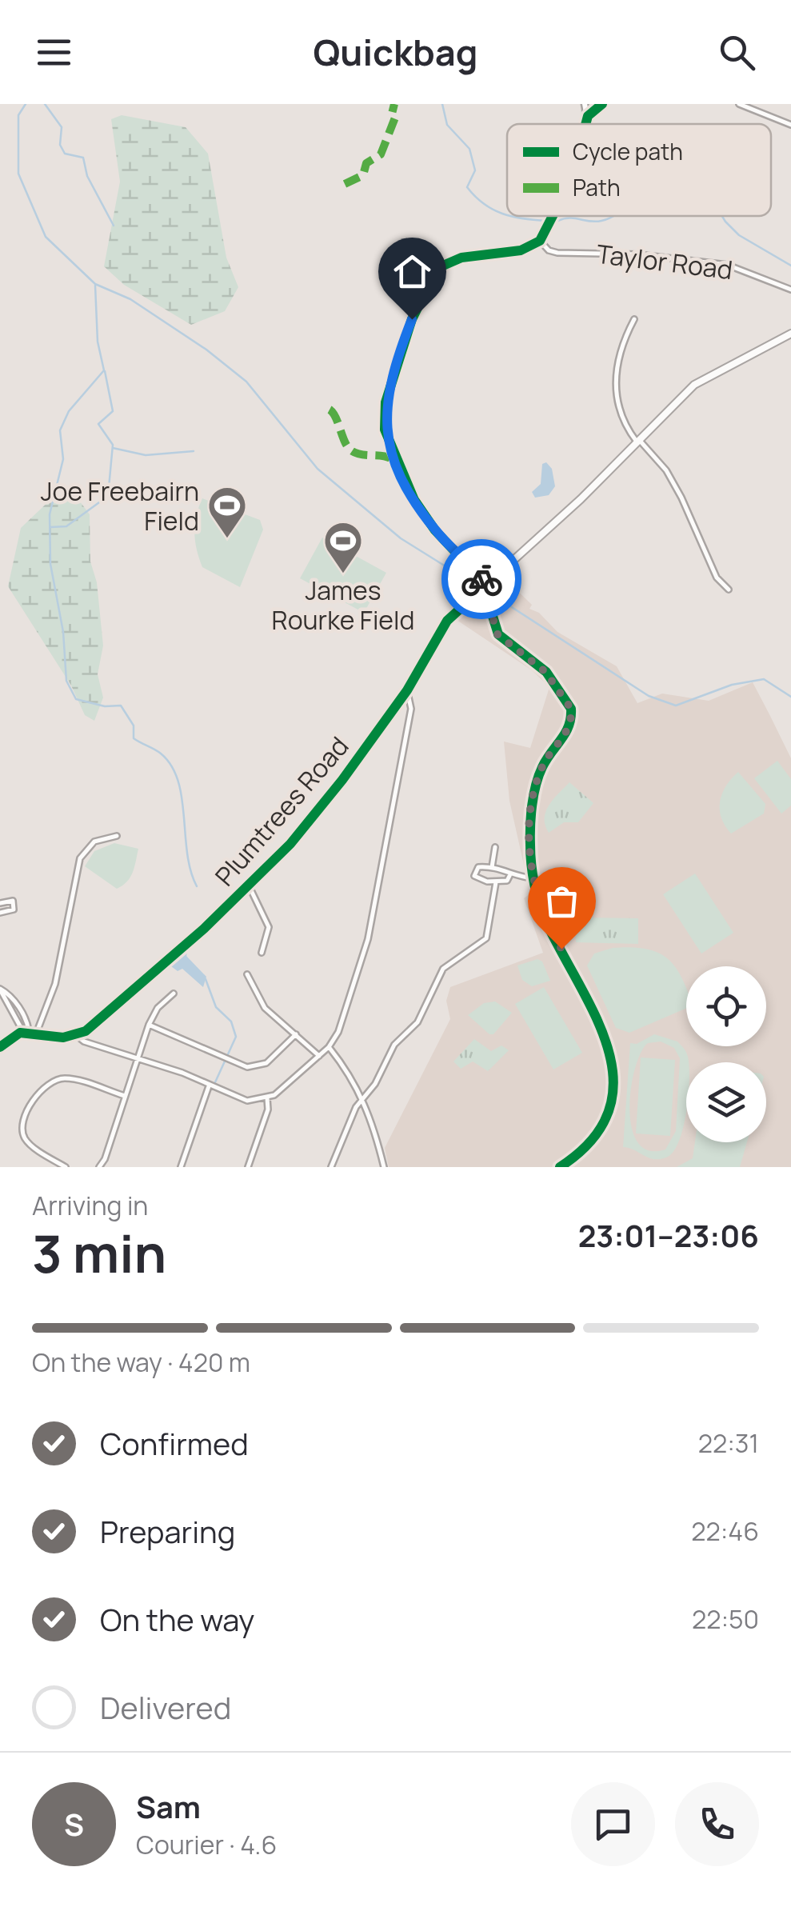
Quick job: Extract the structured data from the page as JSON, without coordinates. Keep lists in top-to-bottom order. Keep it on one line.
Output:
{"streets":{"main road":["Plumtrees Road"],"street":["Taylor Road"]},"places":{"sports":["Joe Freebairn Field","James Rourke Field"]},"legend":["Cycle path","Path"],"page":{"header":"Quickbag","heading":["3 min","Arriving in","23:01–23:06"],"panel":["Sam","Courier · 4.6"],"bar":"On the way · 420 m","list":[["Confirmed","22:31"],["Preparing","22:46"],["On the way","22:50"],"Delivered"],"round":"S"}}
